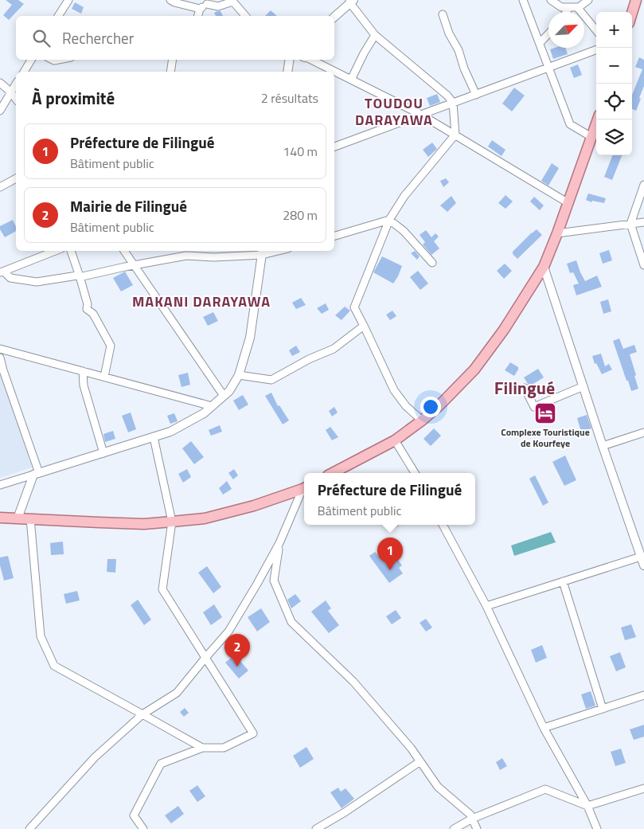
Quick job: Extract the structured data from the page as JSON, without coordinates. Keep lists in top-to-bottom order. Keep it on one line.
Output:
{"districts":["TOUDOU DARAYAWA","MAKANI DARAYAWA","Filingué"],"places":{"hotel":["Complexe Touristique de Kourfeye"]},"north":"top right","page":{"map_buttons":["+","−"],"search":"Rechercher","heading":["À proximité","2 résultats"],"list":[{"mark":"1","name":"Préfecture de Filingué","note":"Bâtiment public","value":"140 m"},{"mark":"2","name":"Mairie de Filingué","note":"Bâtiment public","value":"280 m"}],"popup":["Préfecture de Filingué","Bâtiment public"],"pins":["1","2"]}}
